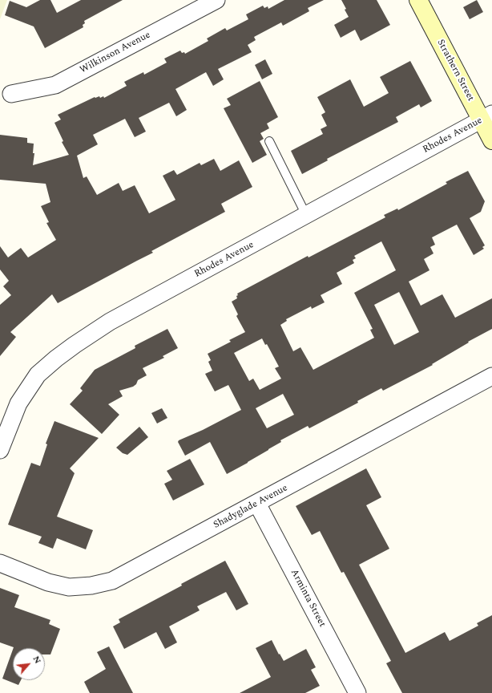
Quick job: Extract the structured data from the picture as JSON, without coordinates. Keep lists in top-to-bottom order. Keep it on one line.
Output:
{"streets":{"street":["Wilkinson Avenue","Strathern Street","Rhodes Avenue","Shadyglade Avenue","Arminta Street"]},"crossings":[["Strathern Street","Rhodes Avenue"],["Shadyglade Avenue","Arminta Street"]],"north":"top right"}
